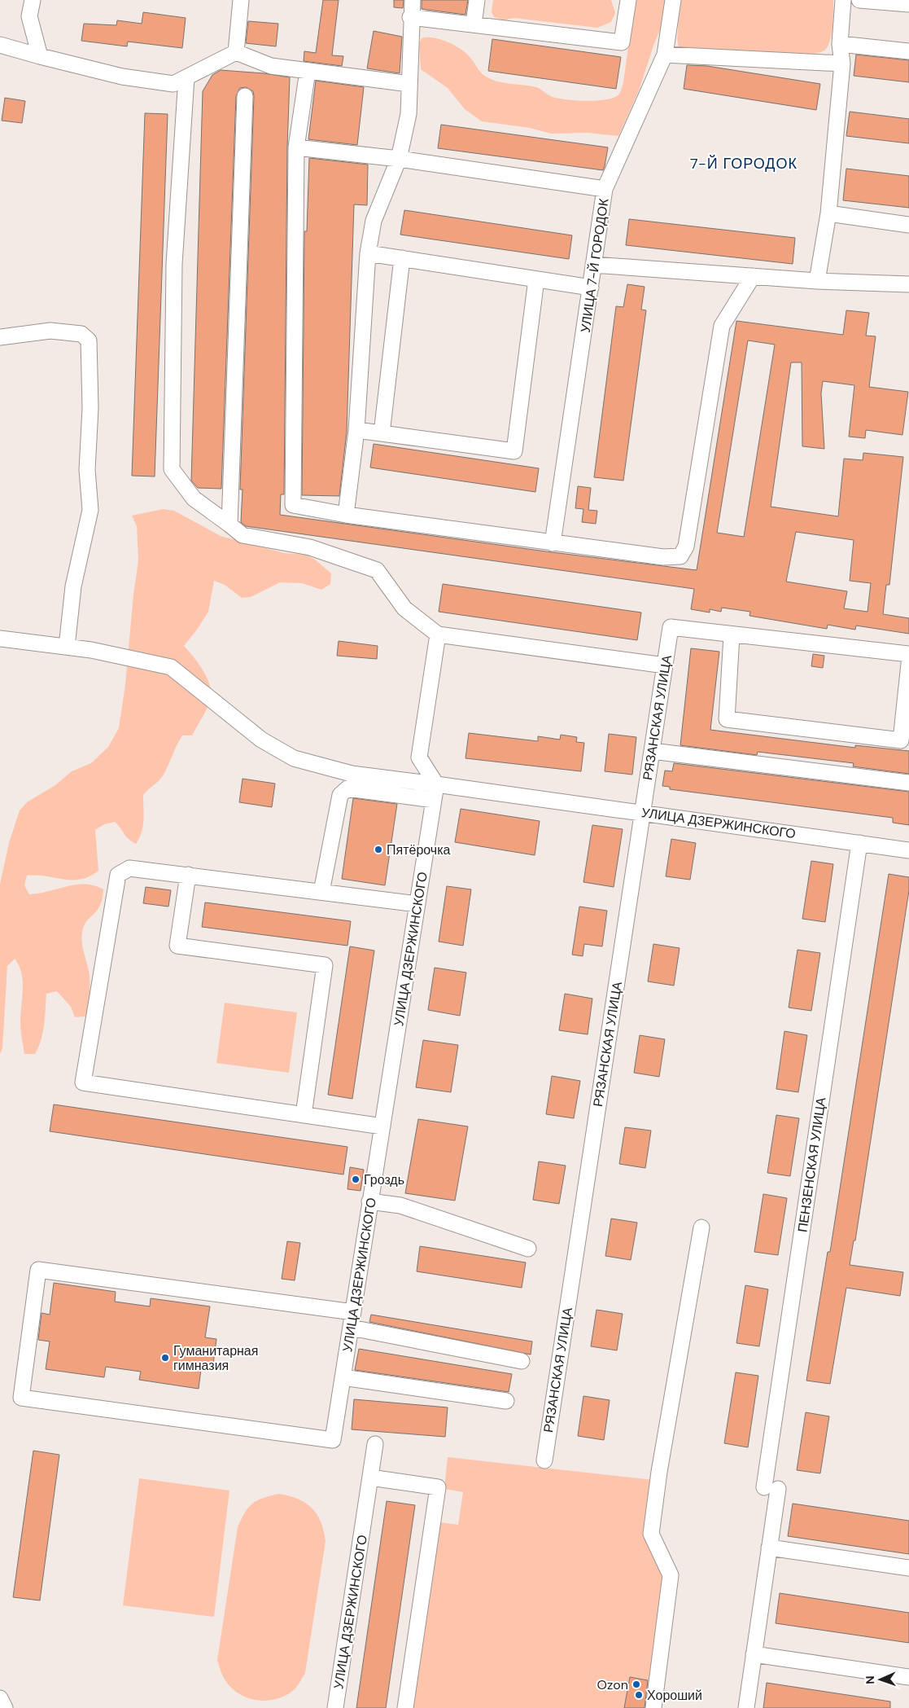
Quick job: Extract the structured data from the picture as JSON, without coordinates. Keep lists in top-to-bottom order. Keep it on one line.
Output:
{"streets":{"street":["УЛИЦА 7-Й ГОРОДОК","РЯЗАНСКАЯ УЛИЦА","УЛИЦА ДЗЕРЖИНСКОГО","ПЕНЗЕНСКАЯ УЛИЦА"]},"crossings":[["РЯЗАНСКАЯ УЛИЦА","УЛИЦА ДЗЕРЖИНСКОГО"],["УЛИЦА ДЗЕРЖИНСКОГО","ПЕНЗЕНСКАЯ УЛИЦА"]],"districts":["7-Й ГОРОДОК"],"places":["Пятёрочка","Гроздь","Гуманитарная гимназия","Ozon","Хороший"],"north":"left"}
